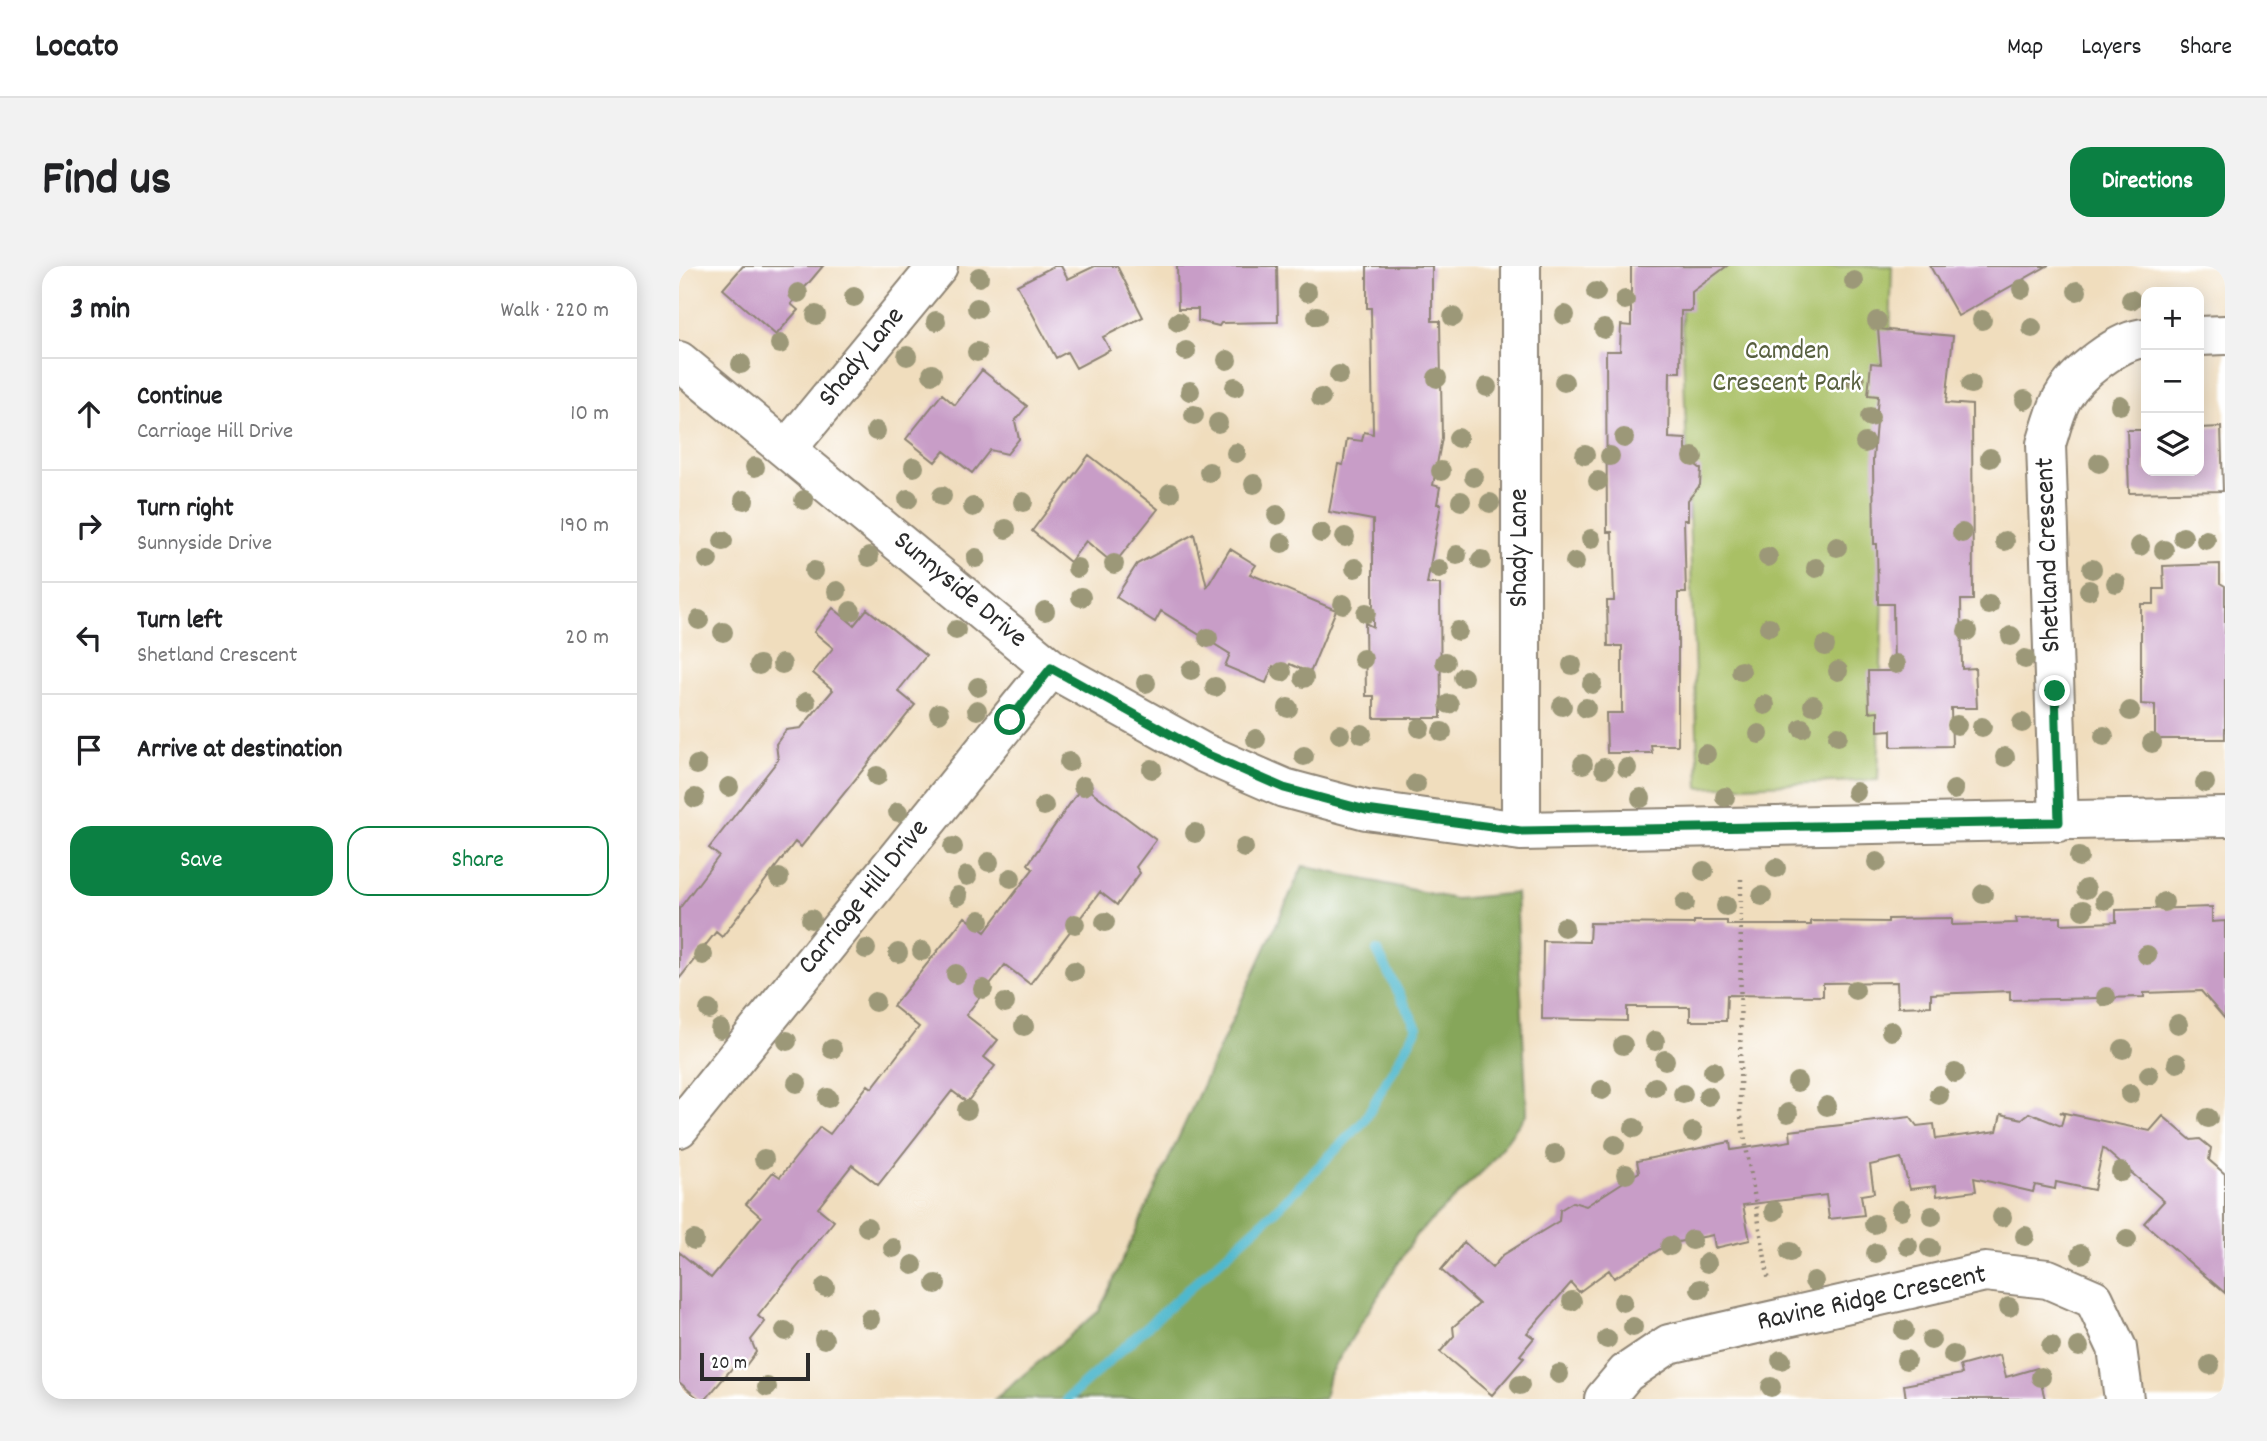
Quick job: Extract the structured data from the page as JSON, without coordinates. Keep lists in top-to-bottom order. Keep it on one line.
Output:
{"streets":{"street":["Shady Lane","Shetland Crescent","Sunnyside Drive","Carriage Hill Drive","Ravine Ridge Crescent"]},"crossings":[["Shady Lane","Sunnyside Drive"],["Shetland Crescent","Sunnyside Drive"],["Sunnyside Drive","Carriage Hill Drive"]],"parks":["Camden Crescent Park"],"scale_bar":"20 m","page":{"header":"Locato","nav":["Map","Layers","Share"],"title":"Find us","buttons":["Directions",["Save","Share"]],"heading":["3 min","Walk · 220 m"],"map_buttons":["+","−"],"list":[["Continue","Carriage Hill Drive","10 m"],["Turn right","Sunnyside Drive","190 m"],["Turn left","Shetland Crescent","20 m"],"Arrive at destination"],"scale":"20 m"}}
